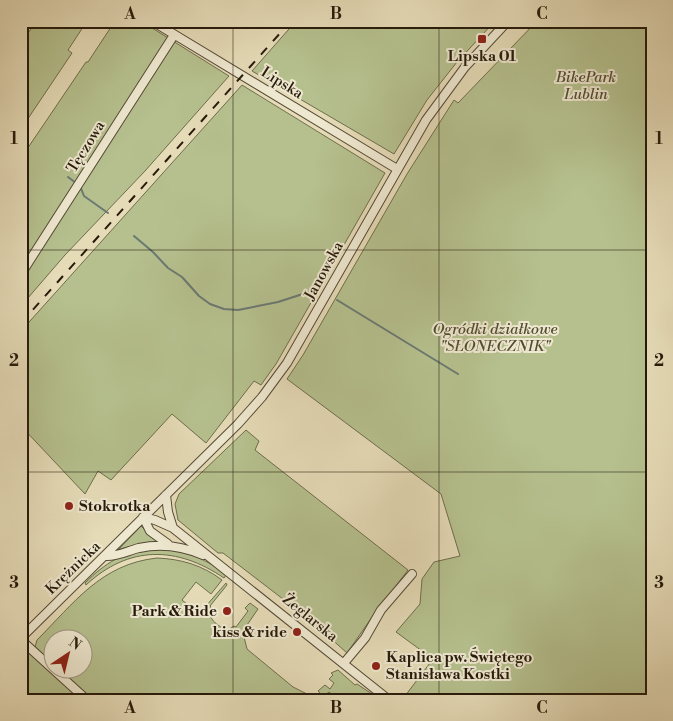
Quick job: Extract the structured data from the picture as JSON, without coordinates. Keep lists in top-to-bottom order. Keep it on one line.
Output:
{"streets":{"street":["Lipska","Tęczowa","Janowska","Krężnicka","Żeglarska"]},"crossings":[["Lipska","Tęczowa"],["Lipska","Janowska"],["Janowska","Krężnicka"],["Janowska","Żeglarska"],["Krężnicka","Żeglarska"]],"parks":["BikePark Lublin","Ogródki działkowe \"SŁONECZNIK\""],"places":{"transit":["Lipska 01"],"other":["Stokrotka","Park & Ride","kiss & ride","Kaplica pw. Świętego Stanisława Kostki"]},"north":"top right","grid":{"columns":["A","B","C"],"rows":["1","2","3"]}}
